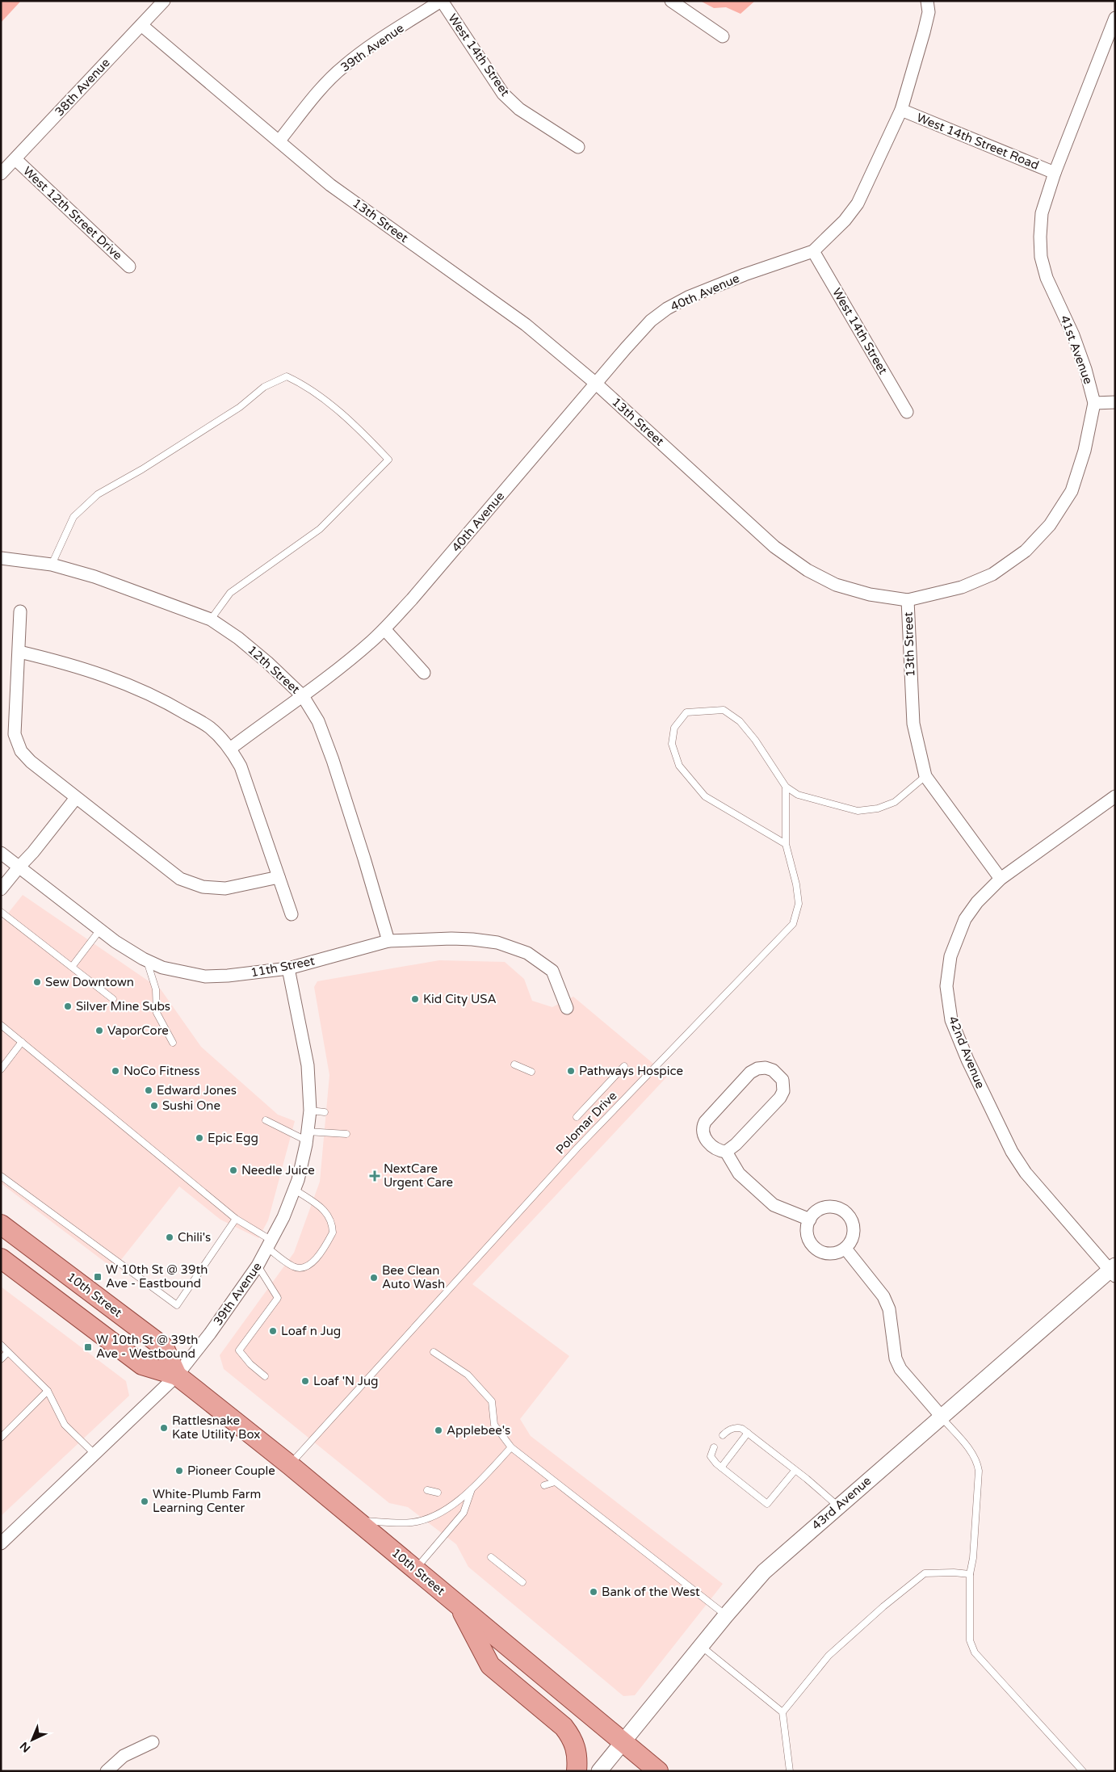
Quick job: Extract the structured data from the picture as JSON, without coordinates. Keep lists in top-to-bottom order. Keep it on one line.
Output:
{"streets":{"main road":["10th Street"],"street":["39th Avenue","West 14th Street","38th Avenue","West 14th Street Road","West 12th Street Drive","13th Street","40th Avenue","41st Avenue","12th Street","11th Street","42nd Avenue","43rd Avenue"],"lane":["Polomar Drive"]},"crossings":[["39th Avenue","West 14th Street"],["39th Avenue","13th Street"],["39th Avenue","11th Street"],["39th Avenue","10th Street"],["West 14th Street","40th Avenue"],["38th Avenue","West 12th Street Drive"],["38th Avenue","13th Street"],["West 14th Street Road","40th Avenue"],["West 14th Street Road","41st Avenue"],["13th Street","40th Avenue"],["13th Street","41st Avenue"],["13th Street","42nd Avenue"],["40th Avenue","12th Street"],["12th Street","11th Street"],["42nd Avenue","43rd Avenue"],["Polomar Drive","10th Street"],["10th Street","43rd Avenue"]],"places":{"other":["Sew Downtown","Kid City USA","Silver Mine Subs","VaporCore","NoCo Fitness","Pathways Hospice","Edward Jones","Sushi One","Epic Egg","Needle Juice","Chili's","Bee Clean Auto Wash","Loaf n Jug","Loaf 'N Jug","Rattlesnake Kate Utility Box","Applebee's","Pioneer Couple","White-Plumb Farm Learning Center","Bank of the West"],"health":["NextCare Urgent Care"],"transit":["W 10th St @ 39th Ave - Eastbound","W 10th St @ 39th Ave - Westbound"]},"north":"bottom left"}
